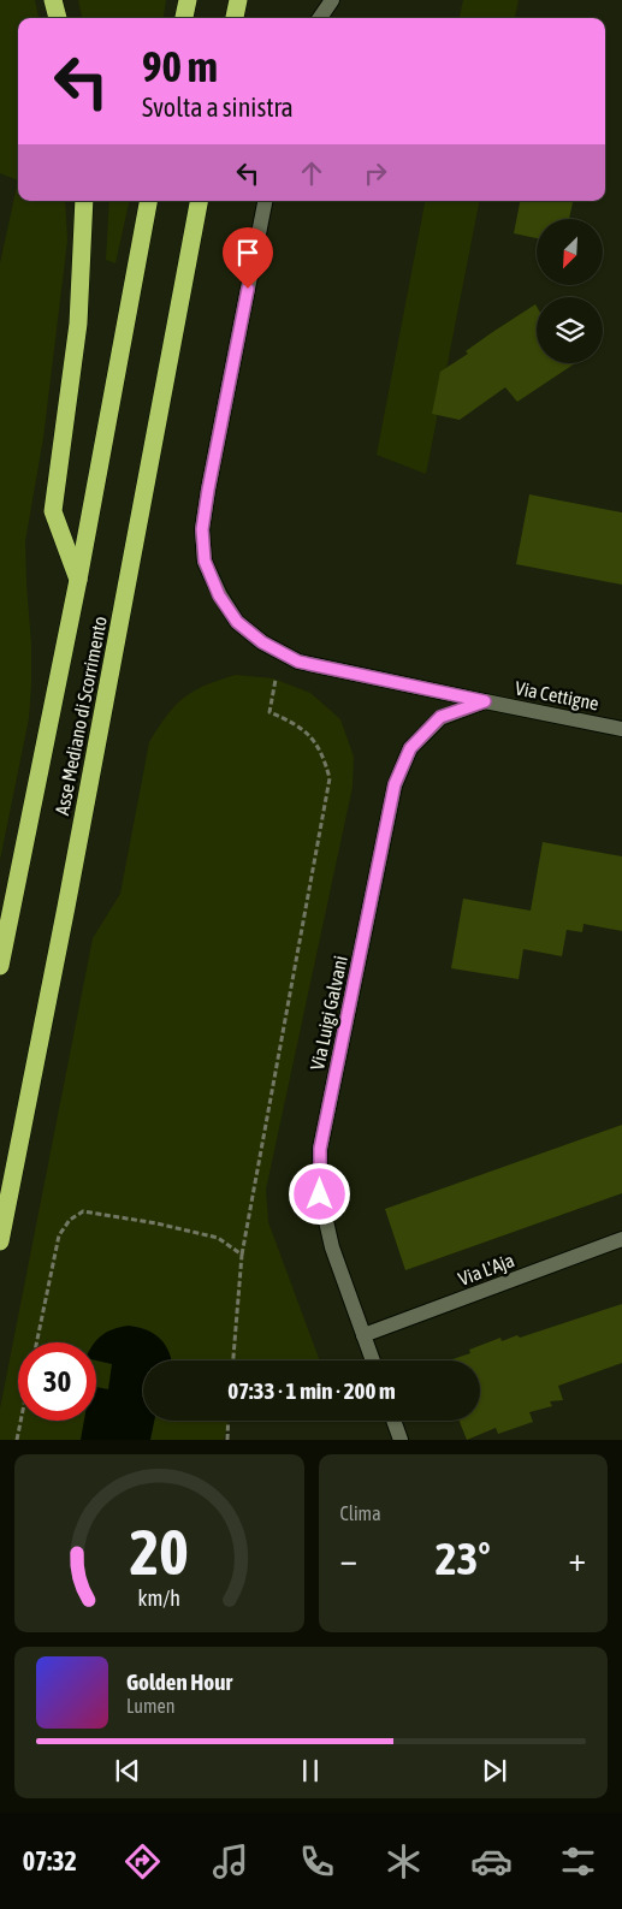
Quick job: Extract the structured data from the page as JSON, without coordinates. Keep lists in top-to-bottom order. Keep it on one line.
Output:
{"streets":{"highway":["Asse Mediano di Scorrimento"],"street":["Via Cettigne","Via Luigi Galvani","Via L'Aja"]},"crossings":[["Via Cettigne","Via Luigi Galvani"],["Via Luigi Galvani","Via L'Aja"]],"north":"bottom left","page":{"turn":["90 m","Svolta a sinistra"],"limit":"30","trip":"07:33 · 1 min · 200 m","tile":"Clima","heat":["−","23°","+"],"song":["Golden Hour","Lumen"],"tabs":"07:32","gauge":["20","km/h"]}}
